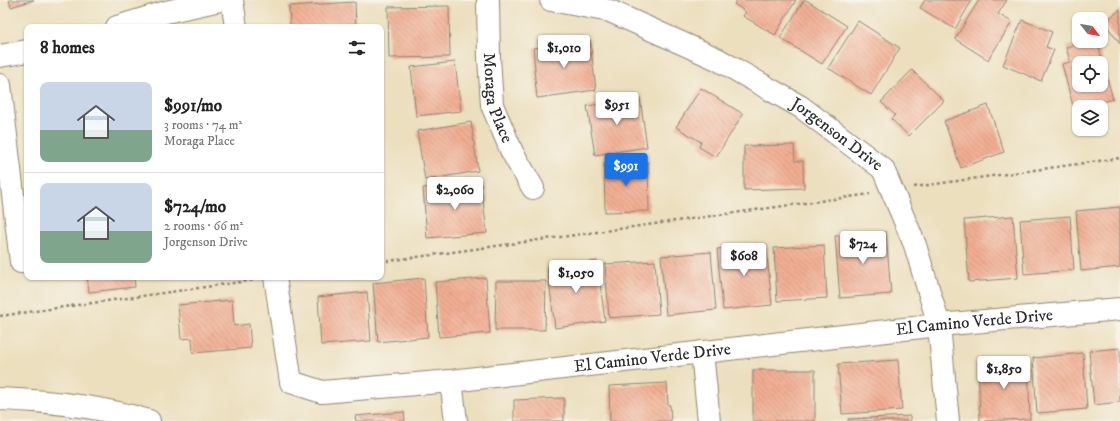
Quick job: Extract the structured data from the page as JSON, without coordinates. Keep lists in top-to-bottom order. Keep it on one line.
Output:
{"streets":{"street":["Moraga Place","Jorgenson Drive","El Camino Verde Drive"]},"crossings":[["Jorgenson Drive","El Camino Verde Drive"]],"north":"bottom right","page":{"heading":"8 homes","price":["$1,010","$951","$991","$2,060","$724","$608","$1,050","$1,850"],"list":[{"name":"$991/mo","note":"3 rooms · 74 m² · Moraga Place"},{"name":"$724/mo","note":"2 rooms · 66 m² · Jorgenson Drive"}]}}
